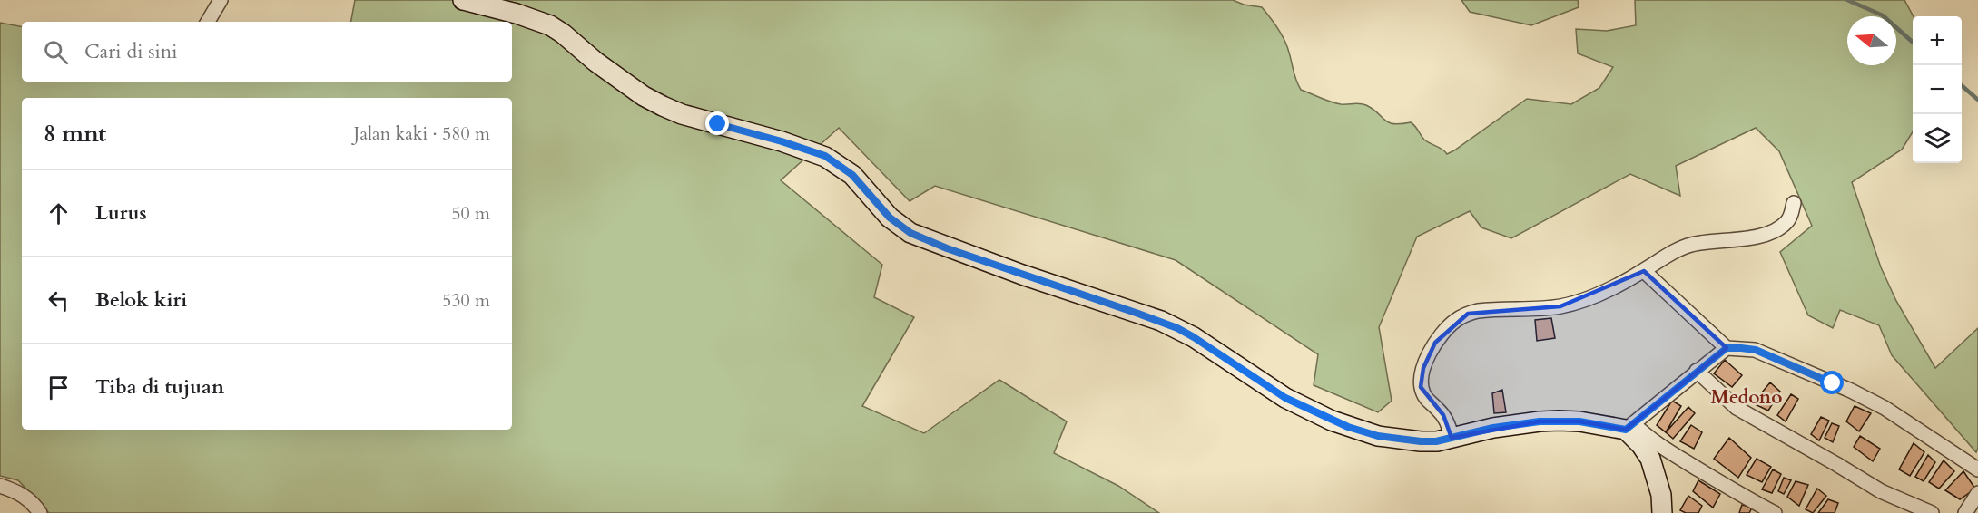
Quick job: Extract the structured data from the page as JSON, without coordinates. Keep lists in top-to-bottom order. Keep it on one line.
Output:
{"districts":["Medono"],"north":"left","page":{"map_buttons":["+","−"],"search":"Cari di sini","heading":["8 mnt","Jalan kaki · 580 m"],"list":[["Lurus","50 m"],["Belok kiri","530 m"],"Tiba di tujuan"]}}
